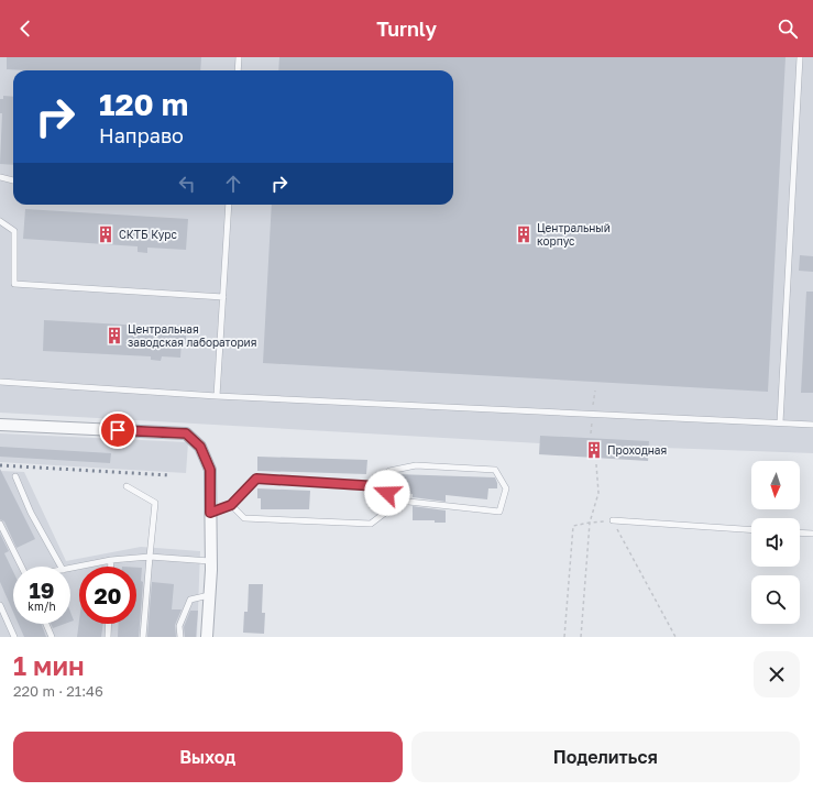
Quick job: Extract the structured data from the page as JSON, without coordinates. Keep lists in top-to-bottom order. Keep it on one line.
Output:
{"places":{"building":["СКТБ Курс","Центральный корпус","Центральная заводская лаборатория","Проходная"]},"north":"bottom","page":{"header":"Turnly","turn":["120 m","Направо"],"speed":"19 km/h","limit":"20","heading":["1 мин","220 m · 21:46"],"buttons":["Выход","Поделиться"]}}
